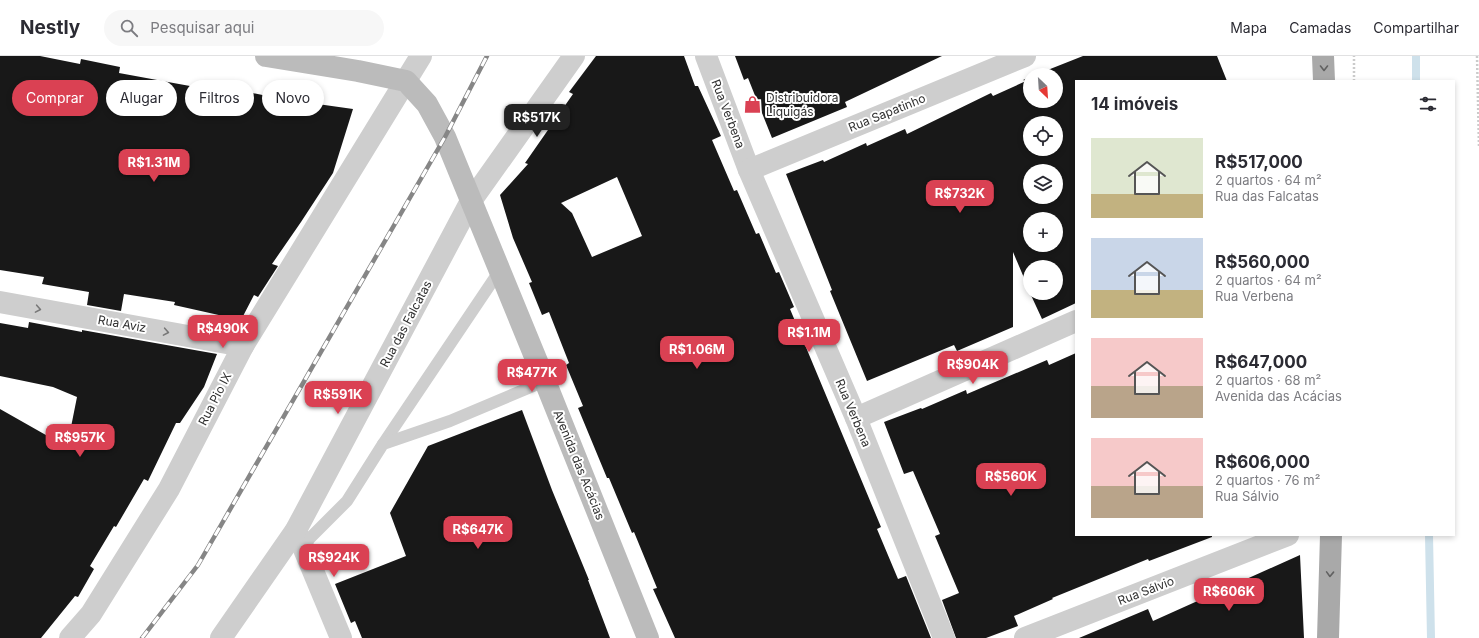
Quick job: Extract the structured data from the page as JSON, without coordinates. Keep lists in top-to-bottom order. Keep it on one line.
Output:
{"streets":{"main road":["Avenida das Acácias"],"street":["Rua Sapatinho","Rua Verbena","Rua Aviz","Rua das Falcatas","Rua Pio IX","Rua Sálvio"]},"crossings":[["Rua Sapatinho","Rua Verbena"],["Rua Aviz","Rua Pio IX"],["Rua das Falcatas","Avenida das Acácias"],["Rua Pio IX","Avenida das Acácias"]],"one_way":["Rua Aviz"],"places":{"shop":["Distribuidora Liquigás"]},"north":"bottom right","page":{"header":"Nestly","search":"Pesquisar aqui","nav":["Mapa","Camadas","Compartilhar"],"map_buttons":["+","−"],"chip":["Comprar","Alugar","Filtros","Novo"],"heading":"14 imóveis","price":["R$517K","R$1.31M","R$732K","R$490K","R$1.1M","R$1.06M","R$904K","R$477K","R$591K","R$957K","R$560K","R$647K","R$924K","R$606K"],"list":[{"name":"R$517,000","note":"2 quartos · 64 m² · Rua das Falcatas"},{"name":"R$560,000","note":"2 quartos · 64 m² · Rua Verbena"},{"name":"R$647,000","note":"2 quartos · 68 m² · Avenida das Acácias"},{"name":"R$606,000","note":"2 quartos · 76 m² · Rua Sálvio"}]}}
